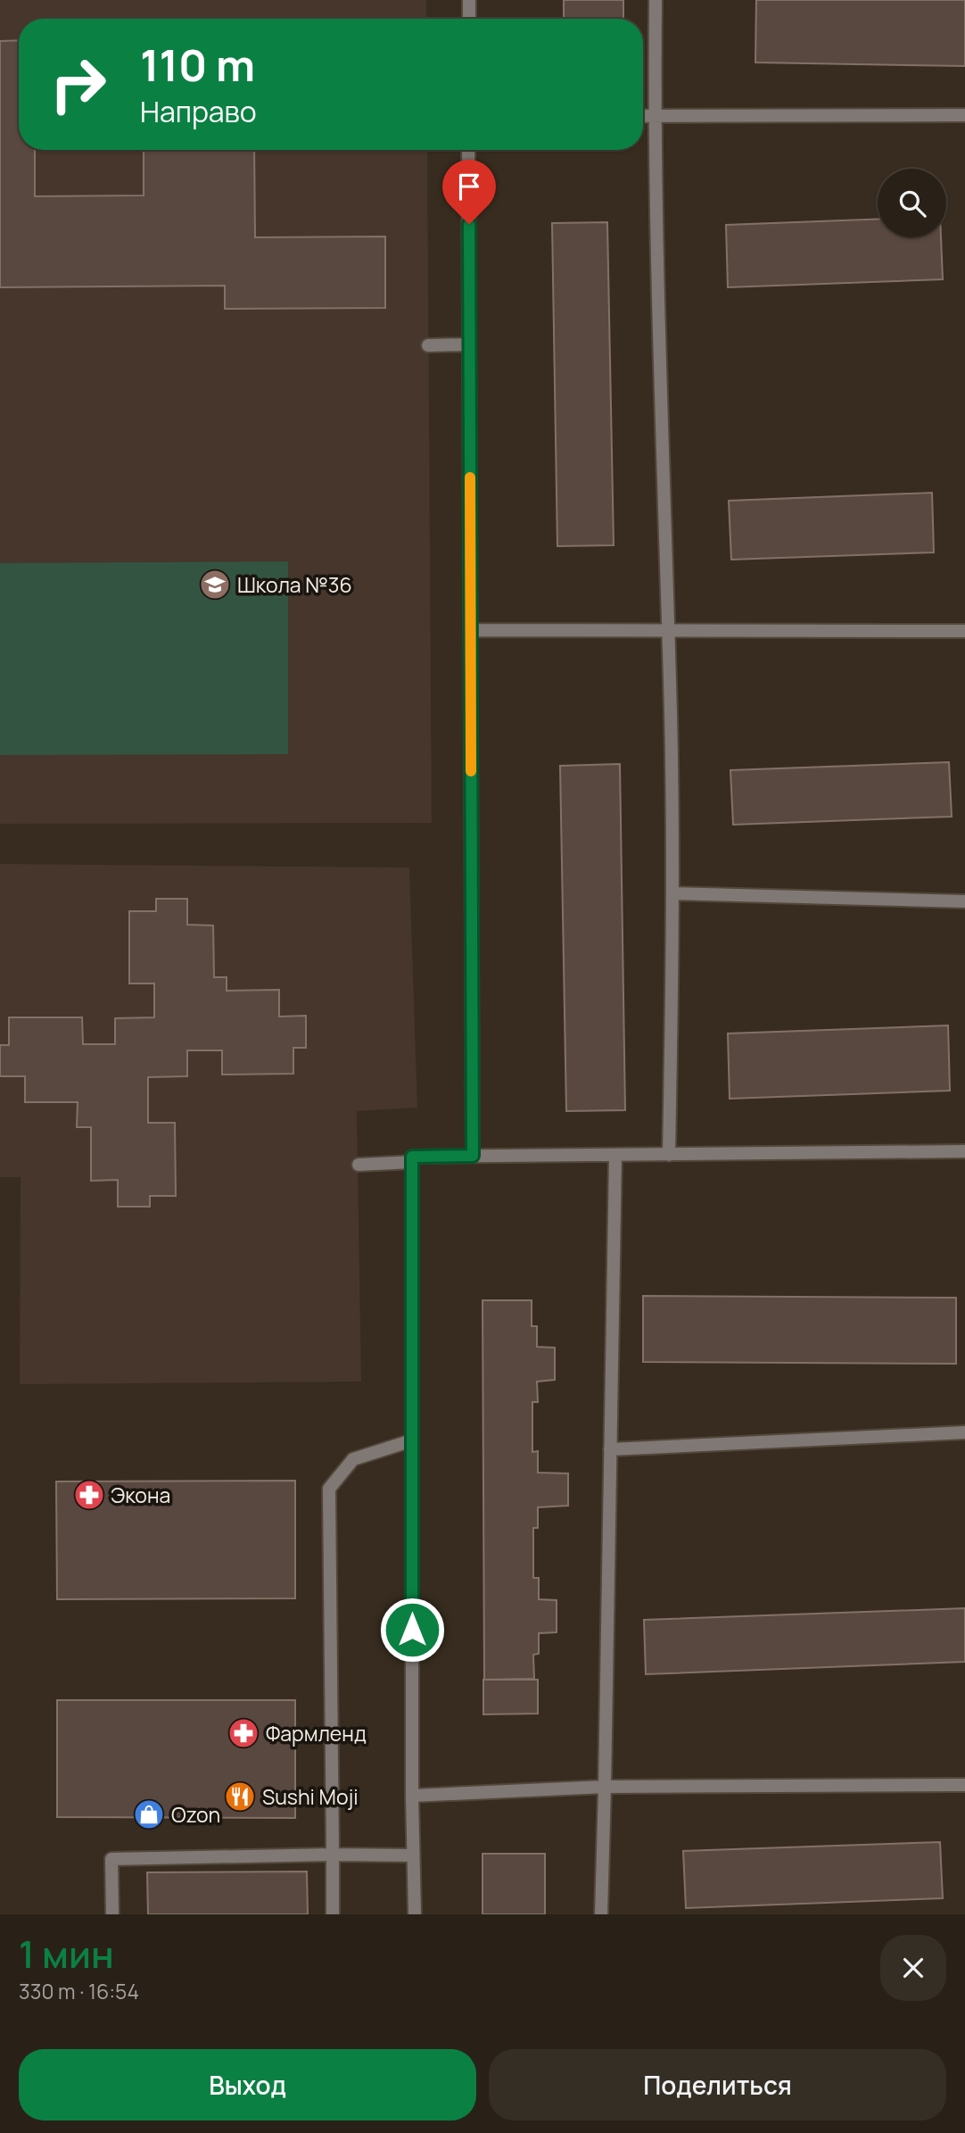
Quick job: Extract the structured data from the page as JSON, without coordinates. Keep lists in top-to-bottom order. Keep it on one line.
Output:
{"places":{"school or university":["Школа №36"],"pharmacy":["Экона","Фармленд"],"restaurant":["Sushi Moji"],"shop":["Ozon"]},"page":{"turn":["110 m","Направо"],"heading":["1 мин","330 m · 16:54"],"buttons":["Выход","Поделиться"]}}
